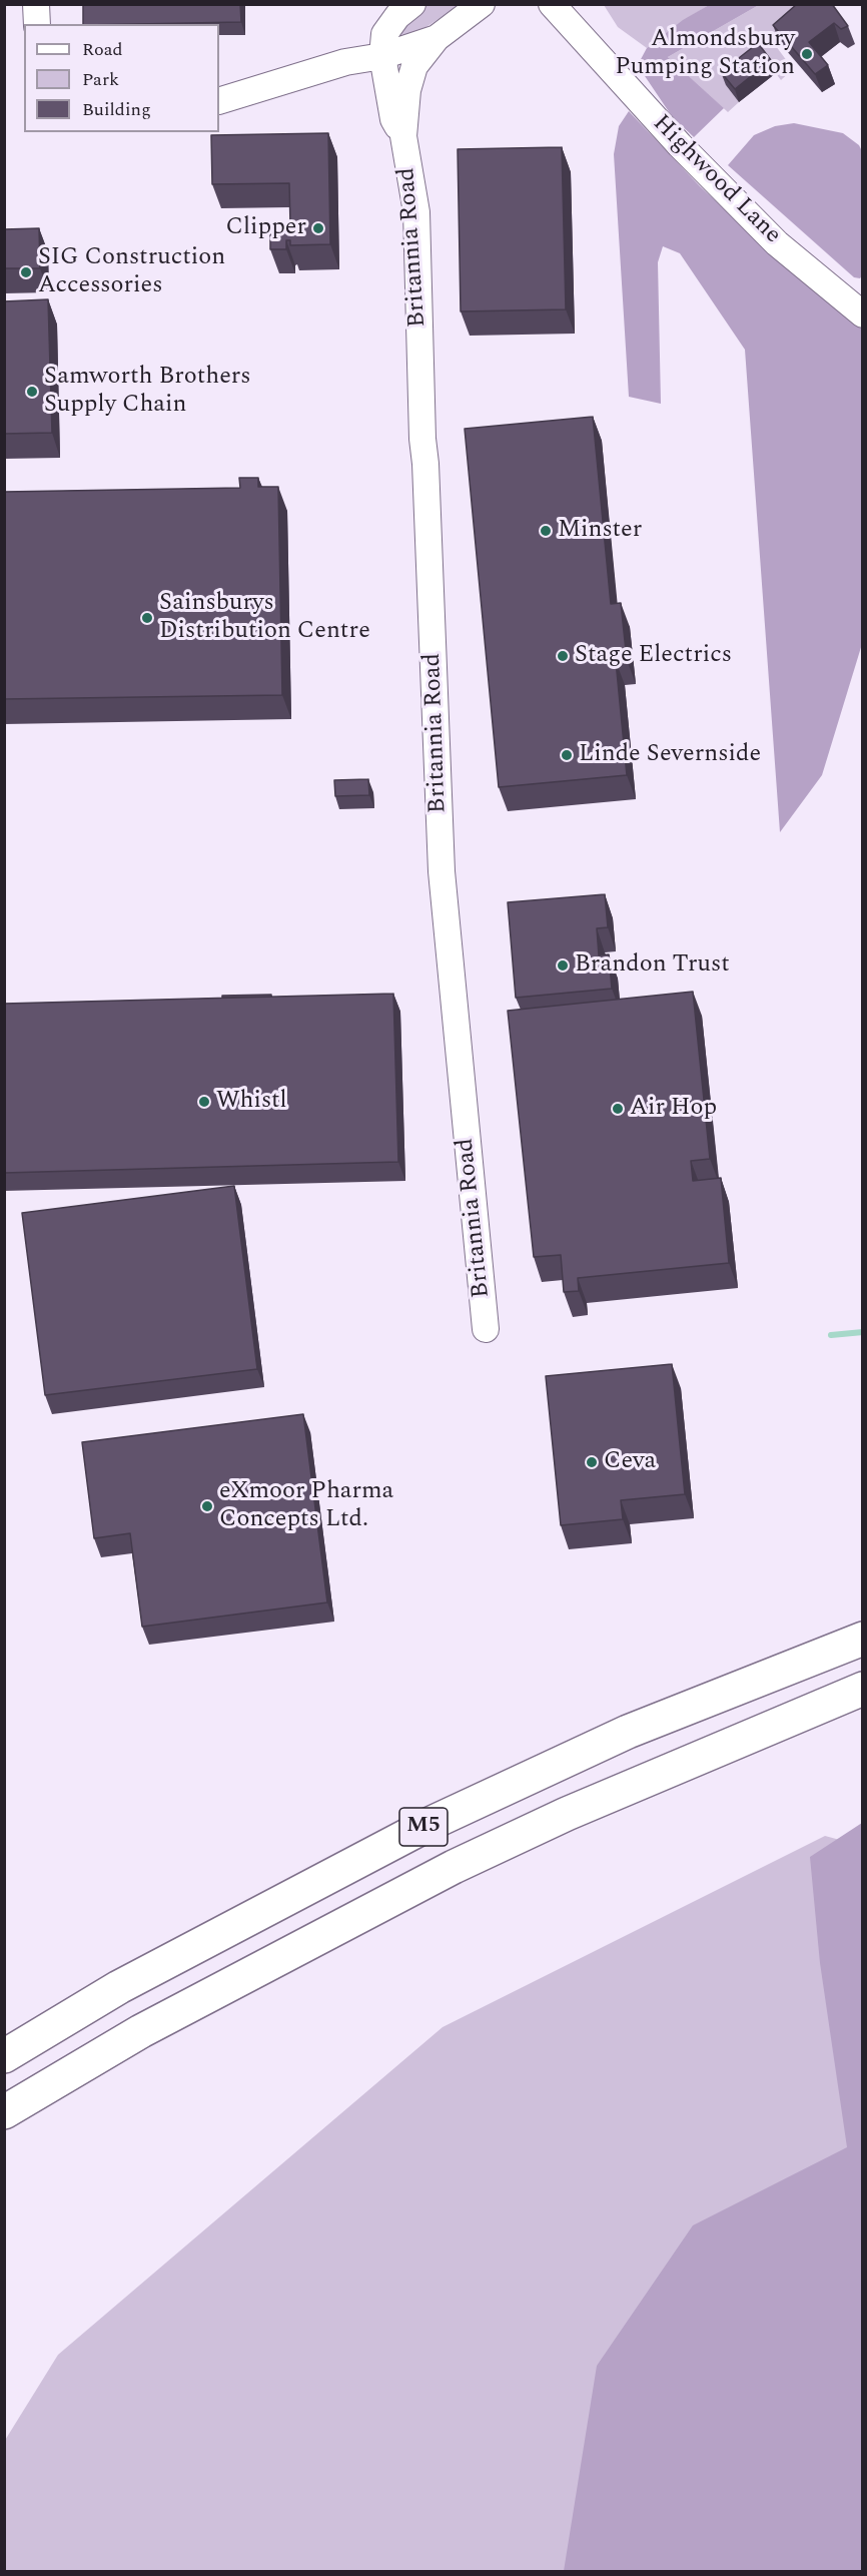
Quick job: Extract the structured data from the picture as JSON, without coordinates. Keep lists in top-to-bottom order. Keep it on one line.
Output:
{"streets":{"highway":["M5"],"street":["Highwood Lane","Britannia Road"]},"places":["Almondsbury Pumping Station","Clipper","SIG Construction Accessories","Samworth Brothers Supply Chain","Minster","Sainsburys Distribution Centre","Stage Electrics","Linde Severnside","Brandon Trust","Whistl","Air Hop","Ceva","eXmoor Pharma Concepts Ltd."],"legend":["Road","Park","Building"]}
